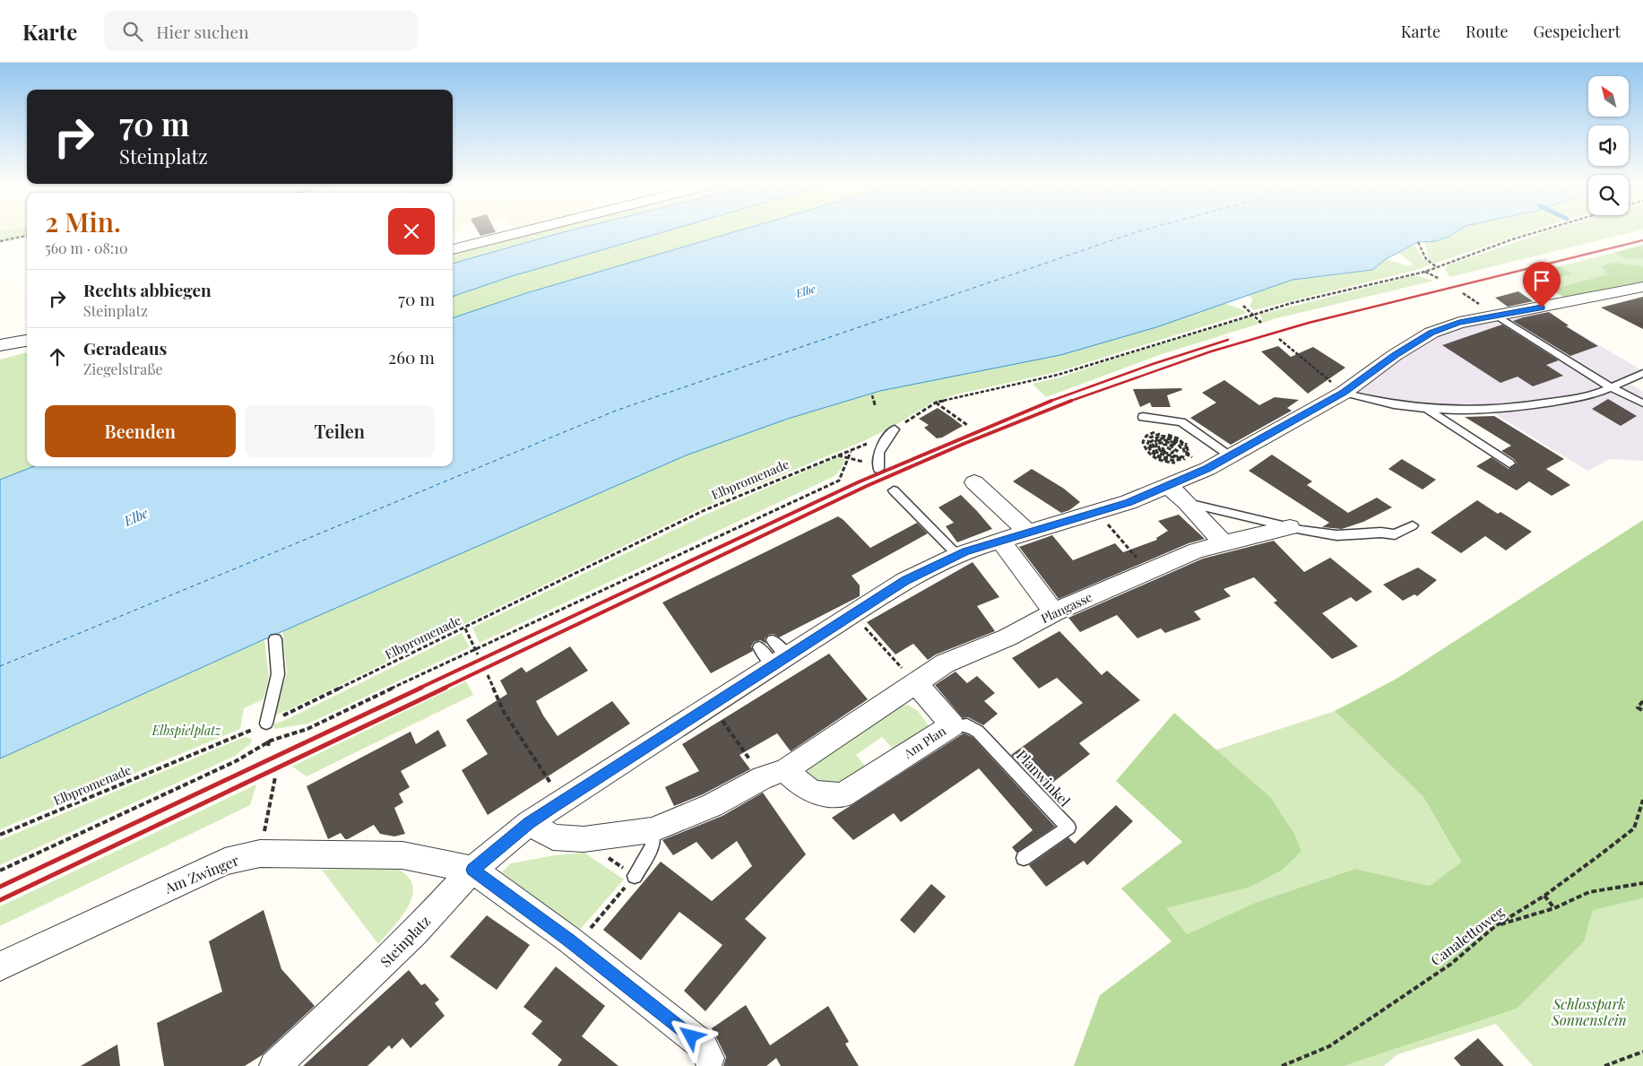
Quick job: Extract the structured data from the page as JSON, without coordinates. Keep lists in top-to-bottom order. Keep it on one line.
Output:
{"streets":{"street":["Plangasse","Am Plan","Am Zwinger","Steinplatz"],"lane":["Planwinkel"],"path":["Elbpromenade","Canalettoweg"]},"crossings":[["Plangasse","Am Plan"],["Am Plan","Planwinkel"],["Am Zwinger","Steinplatz"]],"water":["Elbe"],"parks":["Elbspielplatz","Schlosspark Sonnenstein"],"north":"top left","page":{"header":"Karte","search":"Hier suchen","nav":["Karte","Route","Gespeichert"],"turn":["70 m","Steinplatz"],"heading":["2 Min.","560 m · 08:10"],"list":[{"name":"Rechts abbiegen","note":"Steinplatz","value":"70 m"},{"name":"Geradeaus","note":"Ziegelstraße","value":"260 m"}],"buttons":["Beenden","Teilen"]}}
